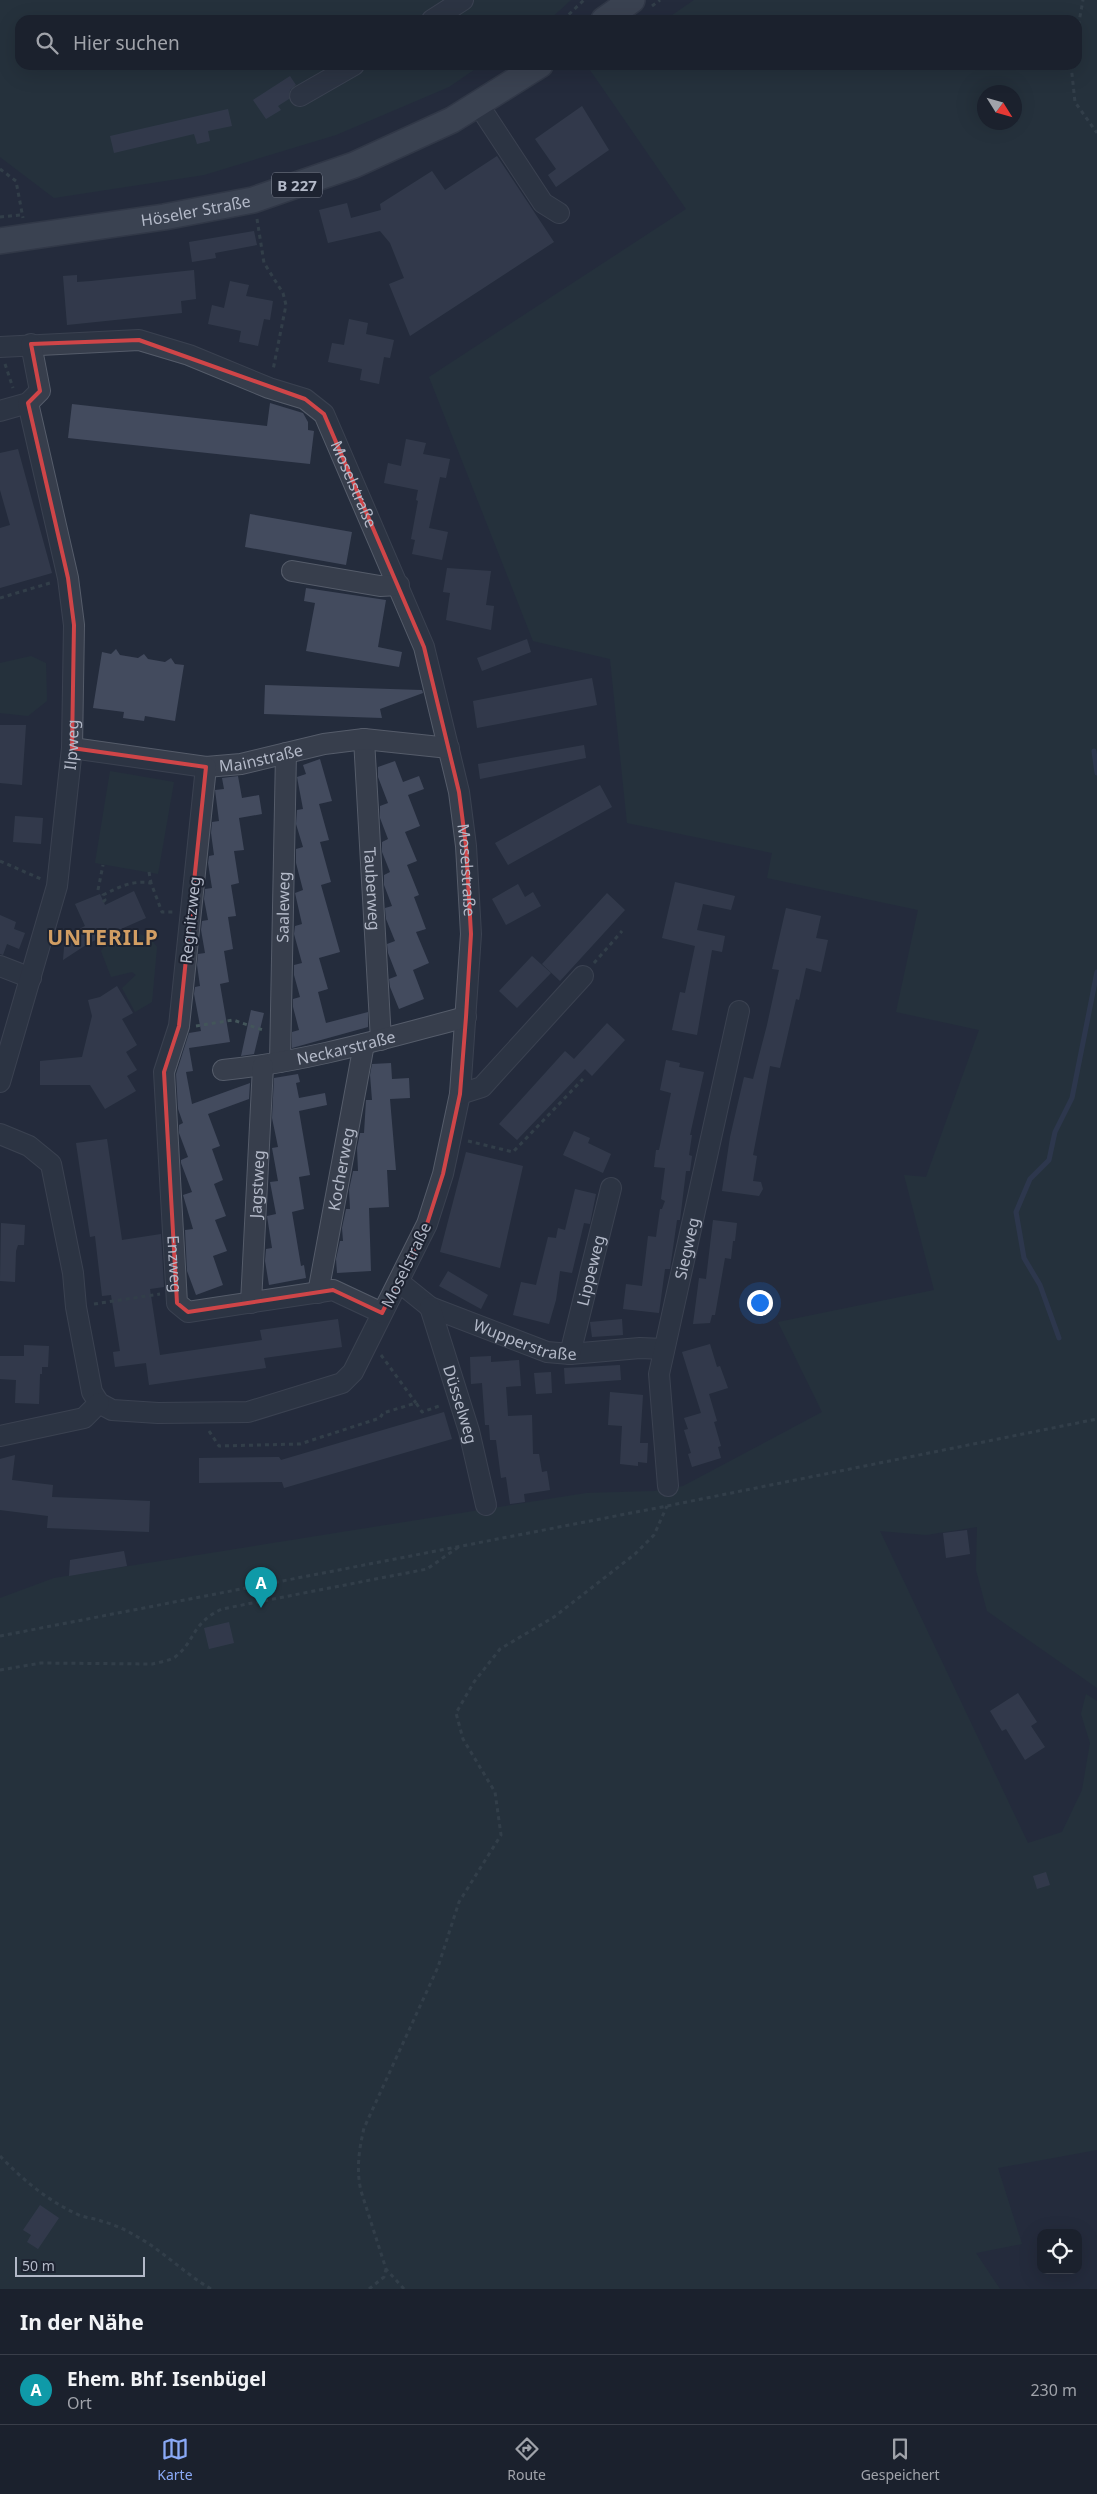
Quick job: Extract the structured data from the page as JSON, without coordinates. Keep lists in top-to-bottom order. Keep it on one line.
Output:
{"streets":{"main road":["B 227","Höseler Straße"],"street":["Moselstraße","Ilpweg","Mainstraße","Tauberweg","Saaleweg","Regnitzweg","Neckarstraße","Kocherweg","Jagstweg","Siegweg","Enzweg","Lippeweg","Wupperstraße","Düsselweg"]},"crossings":[["Moselstraße","Mainstraße"],["Moselstraße","Neckarstraße"],["Moselstraße","Enzweg"],["Moselstraße","Wupperstraße"],["Ilpweg","Mainstraße"],["Mainstraße","Tauberweg"],["Mainstraße","Saaleweg"],["Mainstraße","Regnitzweg"],["Tauberweg","Neckarstraße"],["Tauberweg","Kocherweg"],["Saaleweg","Neckarstraße"],["Saaleweg","Jagstweg"],["Regnitzweg","Enzweg"],["Neckarstraße","Kocherweg"],["Neckarstraße","Jagstweg"],["Kocherweg","Enzweg"],["Jagstweg","Enzweg"],["Siegweg","Wupperstraße"],["Lippeweg","Wupperstraße"],["Wupperstraße","Düsselweg"]],"districts":["UNTERILP"],"scale_bar":"50 m","north":"bottom right","page":{"search":"Hier suchen","pins":"A","scale":"50 m","heading":"In der Nähe","list":[{"mark":"A","name":"Ehem. Bhf. Isenbügel","note":"Ort","value":"230 m"}],"nav":["Karte","Route","Gespeichert"]}}
